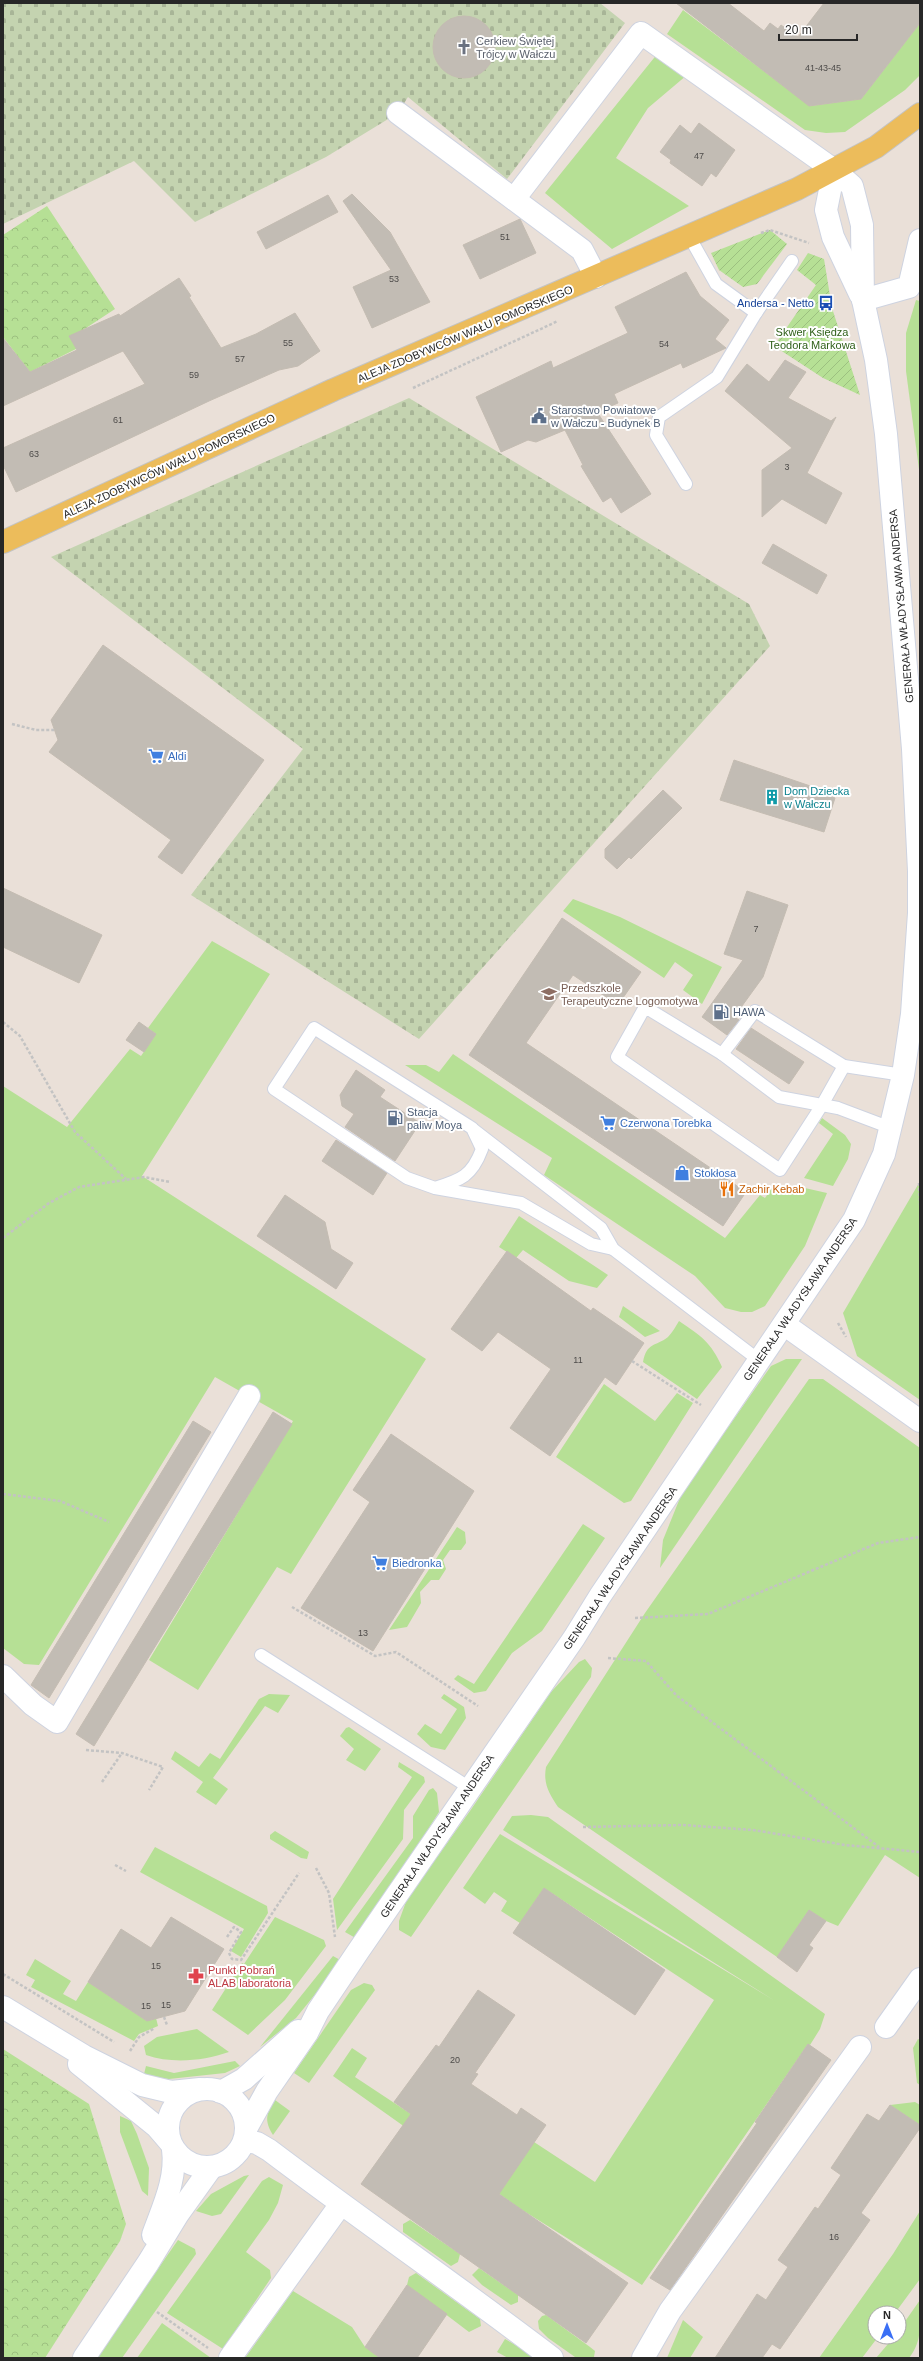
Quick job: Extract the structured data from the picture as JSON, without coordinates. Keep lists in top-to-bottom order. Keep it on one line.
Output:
{"streets":{"main road":["ALEJA ZDOBYWCÓW WAŁU POMORSKIEGO","GENERAŁA WŁADYSŁAWA ANDERSA"]},"crossings":[["ALEJA ZDOBYWCÓW WAŁU POMORSKIEGO","GENERAŁA WŁADYSŁAWA ANDERSA"]],"parks":["Skwer Księdza Teodora Markowa"],"places":{"church":["Cerkiew Świętej Trójcy w Wałczu"],"bus stop":["Andersa - Netto"],"public building":["Starostwo Powiatowe w Wałczu - Budynek B"],"supermarket":["Aldi","Czerwona Torebka","Biedronka"],"building":["Dom Dziecka w Wałczu"],"school or university":["Przedszkole Terapeutyczne Logomotywa"],"fuel station":["HAWA","Stacja paliw Moya"],"shop":["Stokłosa"],"restaurant":["Zachir Kebab"],"pharmacy":["Punkt Pobrań ALAB laboratoria"]},"house_numbers":["41-43-45","47","51","53","55","54","57","59","61","63","3","7","11","13","15","15","15","20","16"],"scale_bar":"20 m","north":"top"}
